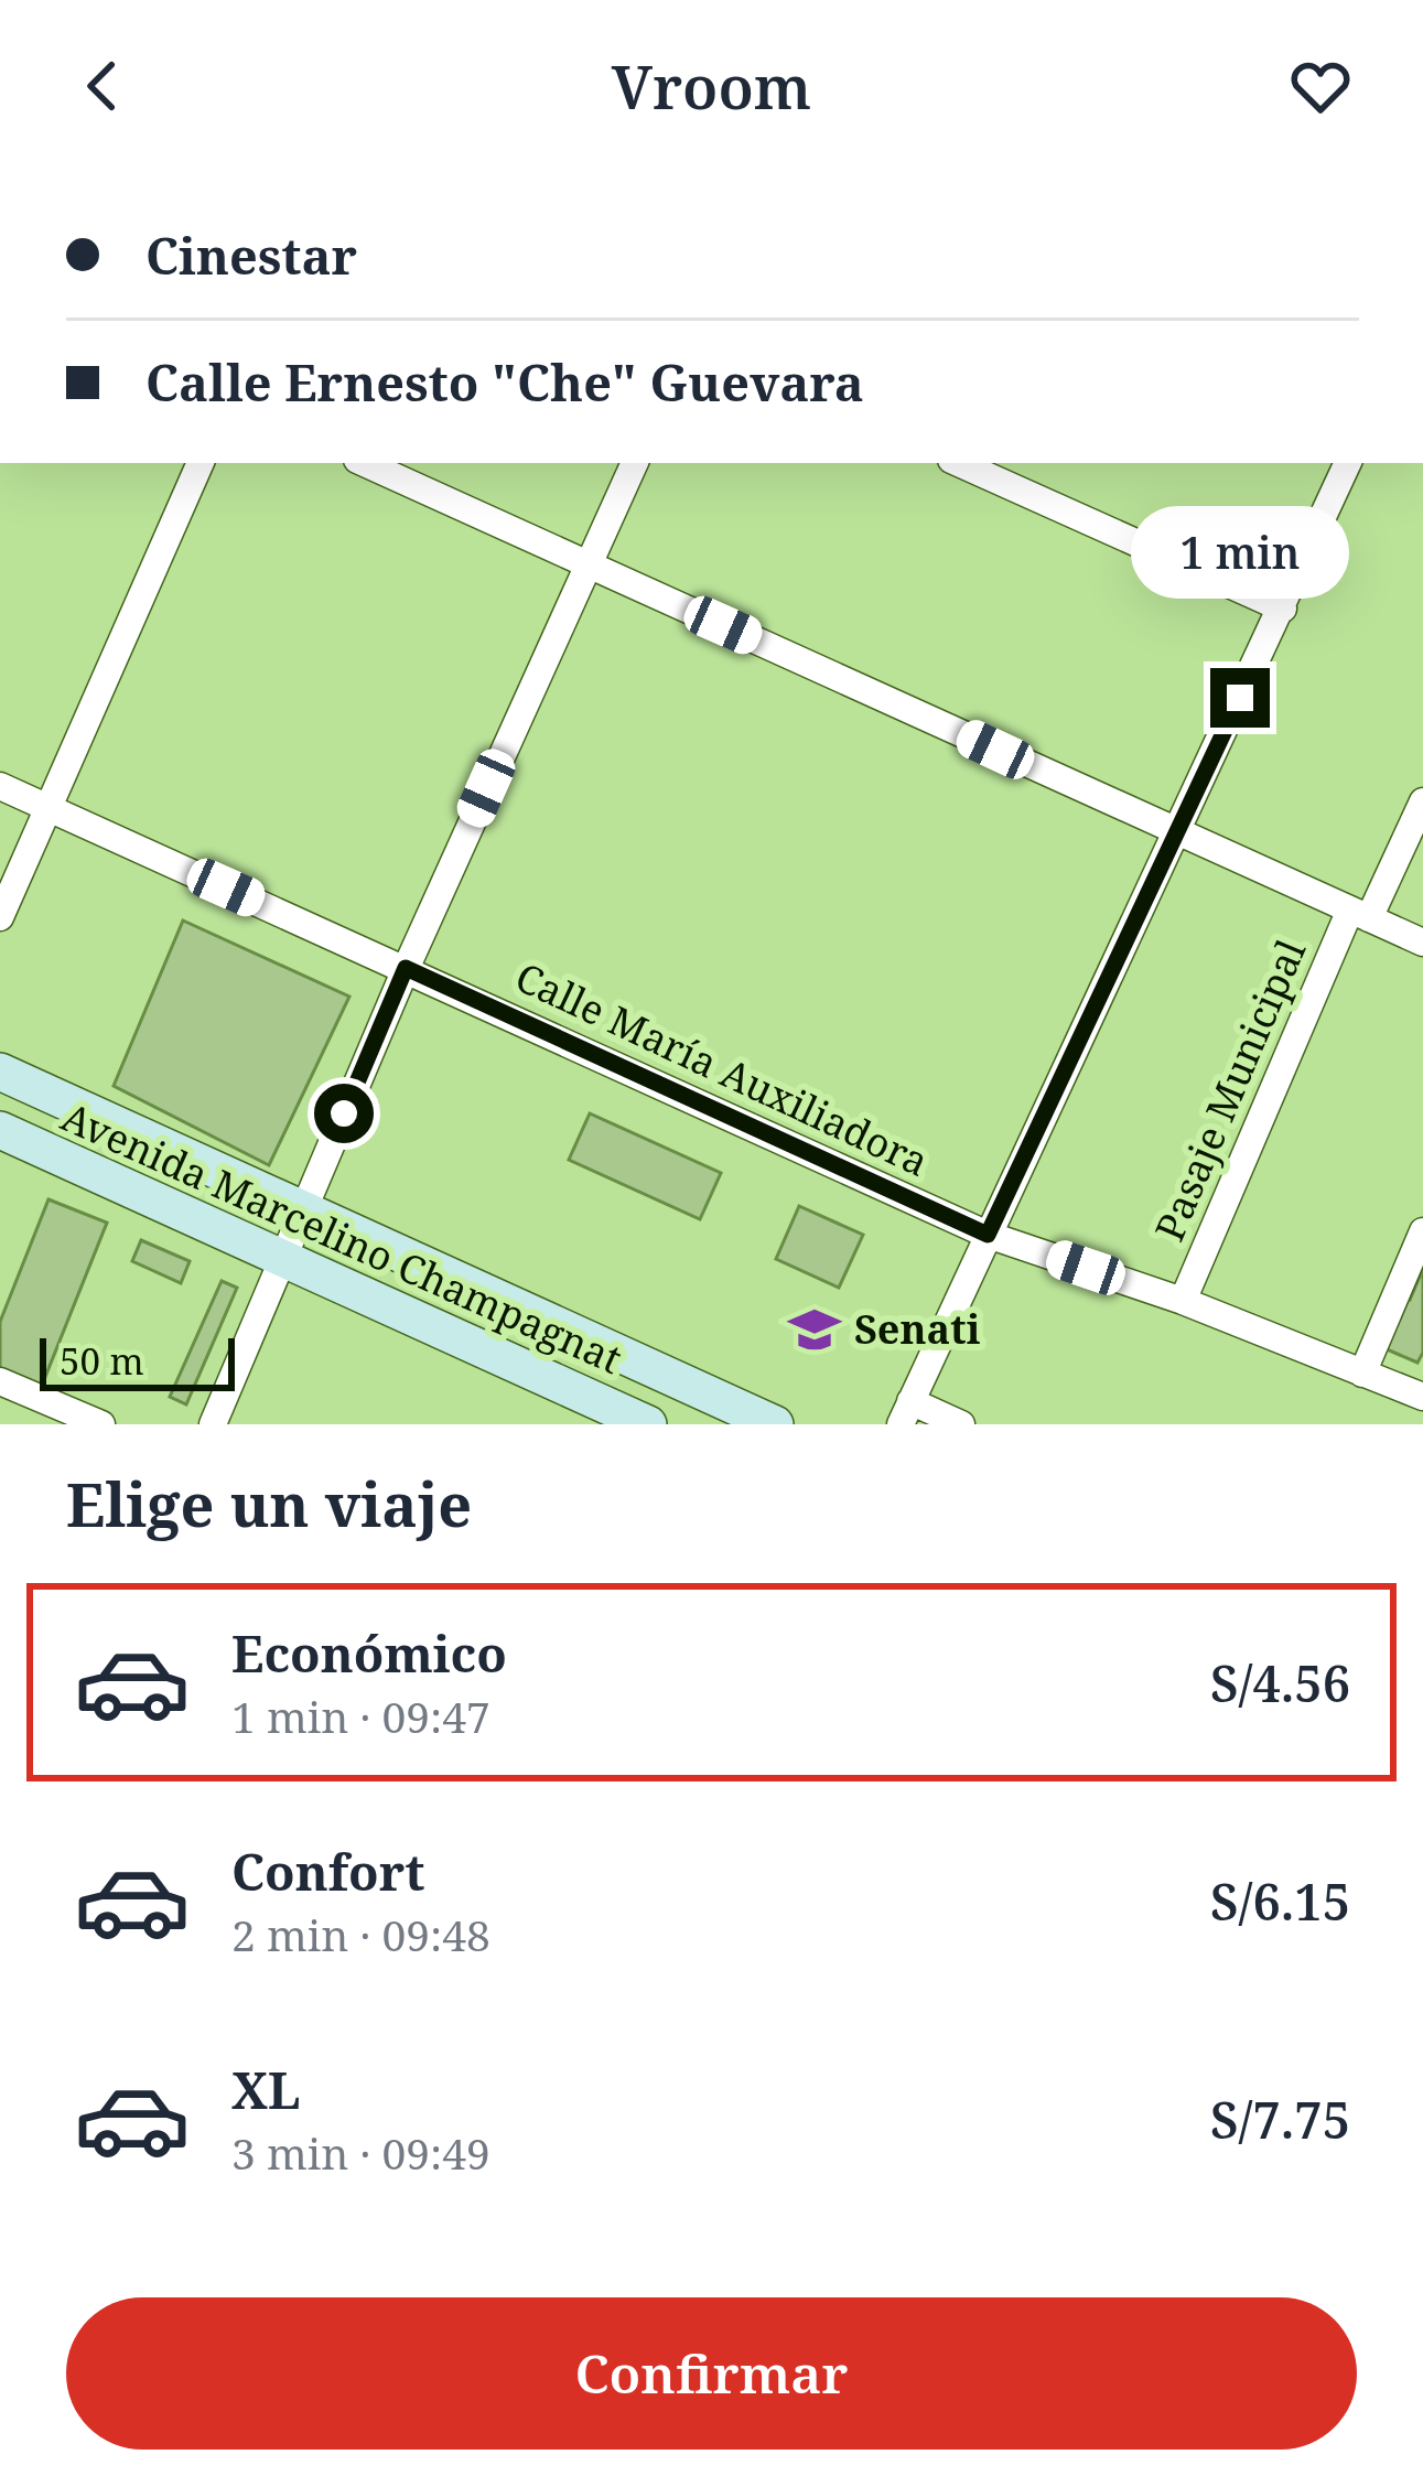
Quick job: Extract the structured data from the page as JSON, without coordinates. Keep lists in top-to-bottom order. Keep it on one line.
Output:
{"streets":{"main road":["Avenida Marcelino Champagnat"],"street":["Calle María Auxiliadora","Pasaje Municipal"]},"crossings":[["Calle María Auxiliadora","Pasaje Municipal"]],"places":{"school or university":["Senati"]},"scale_bar":"50 m","page":{"header":"Vroom","banner":["Cinestar","Calle Ernesto \"Che\" Guevara"],"bubble":"1 min","scale":"50 m","heading":"Elige un viaje","list":[{"name":"Económico","note":"1 min · 09:47","value":"S/4.56"},{"name":"Confort","note":"2 min · 09:48","value":"S/6.15"},{"name":"XL","note":"3 min · 09:49","value":"S/7.75"}],"buttons":"Confirmar"}}
